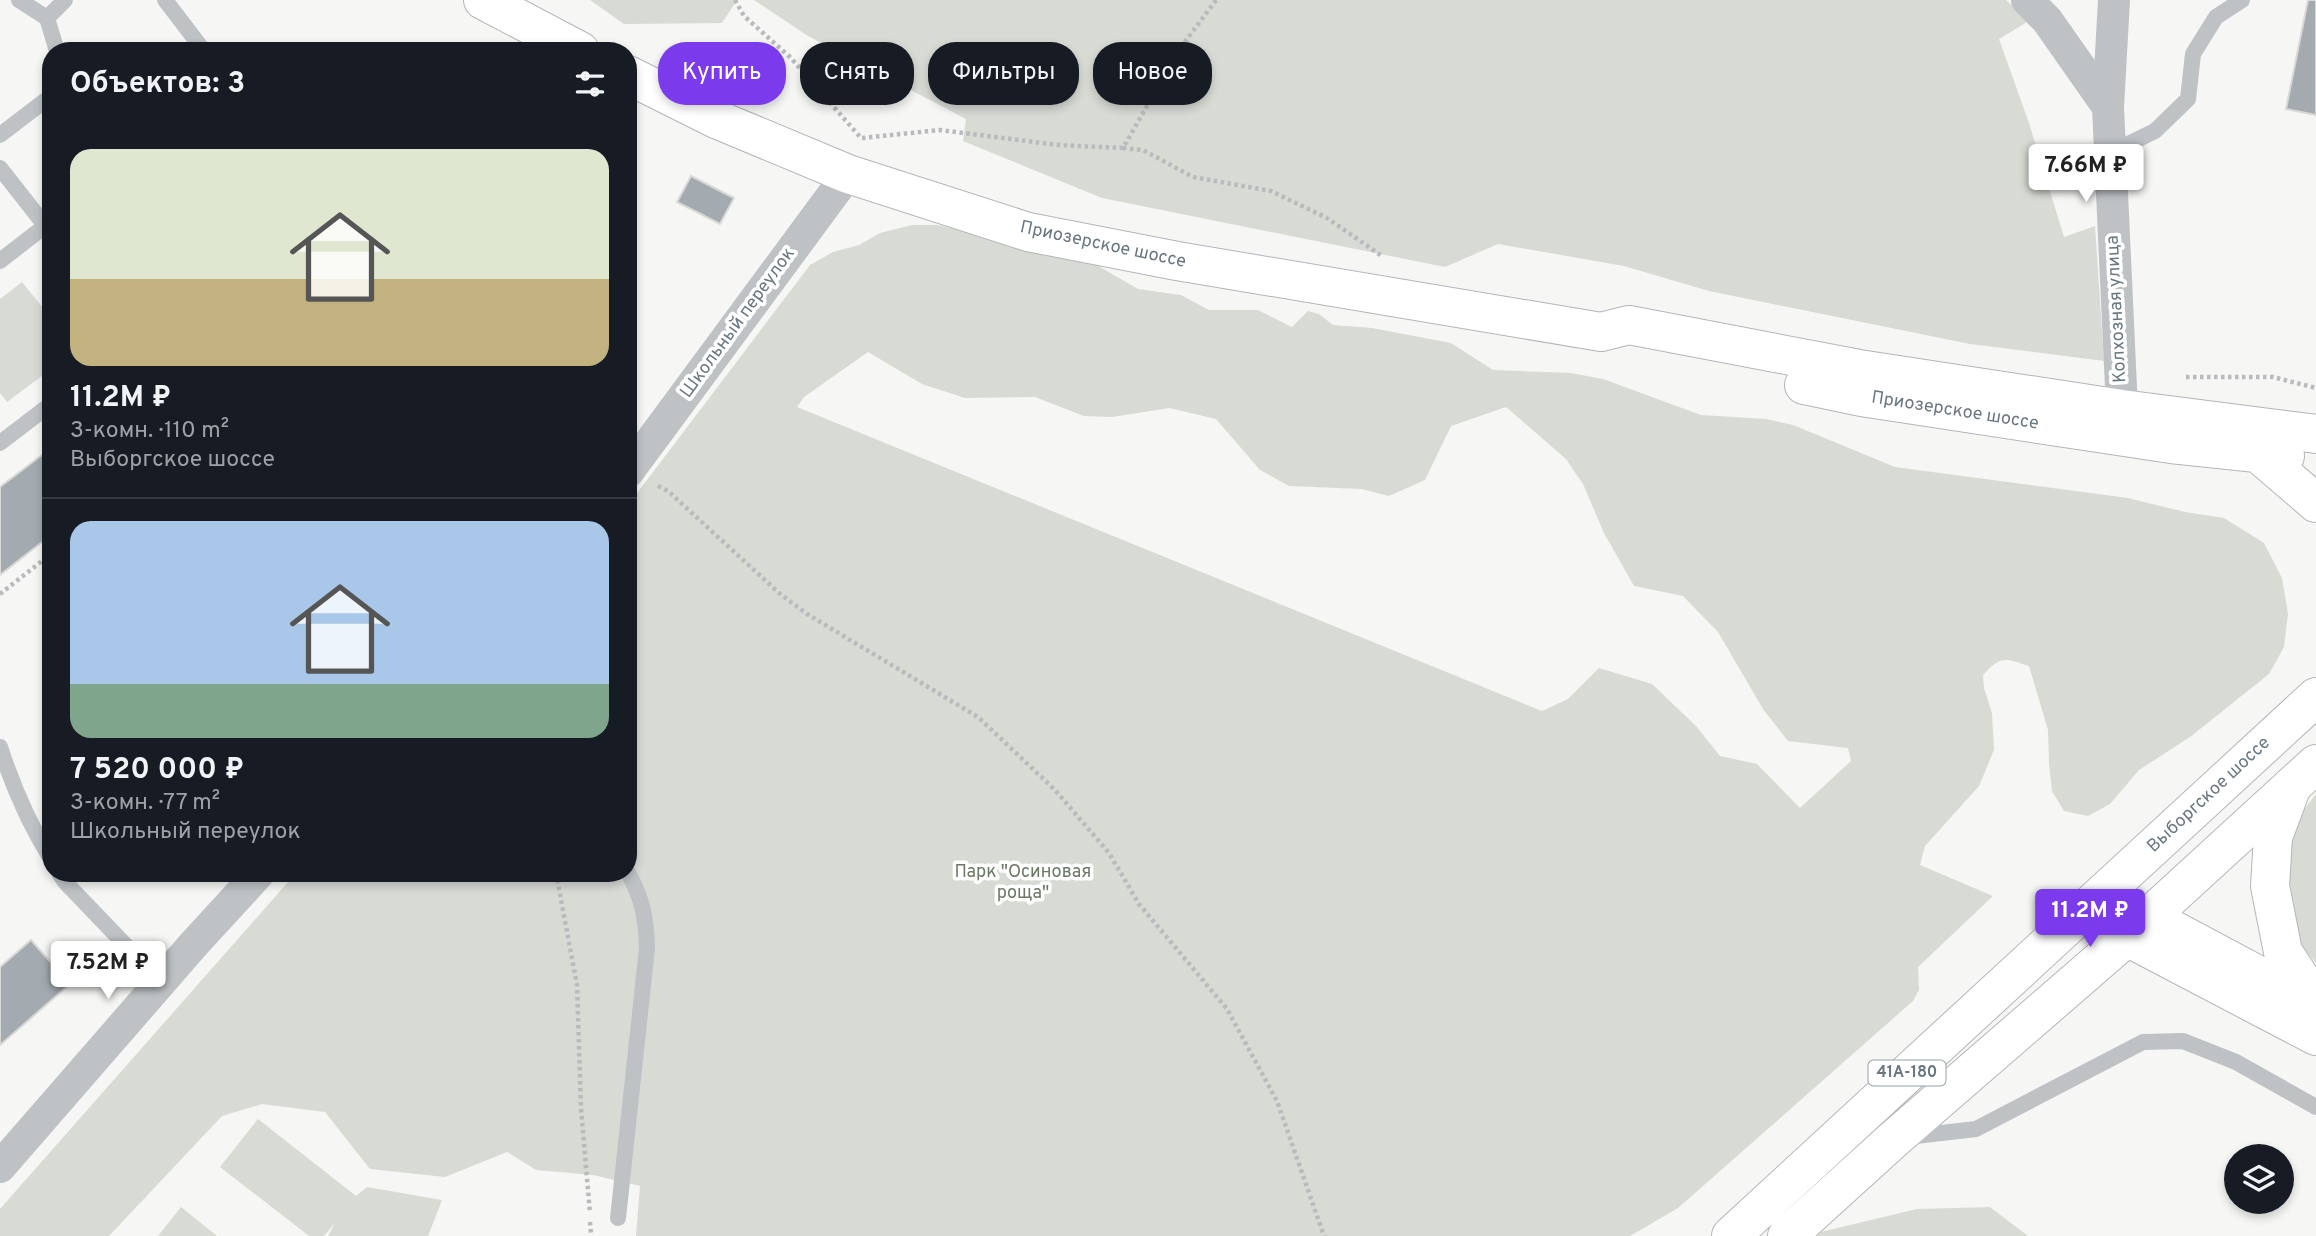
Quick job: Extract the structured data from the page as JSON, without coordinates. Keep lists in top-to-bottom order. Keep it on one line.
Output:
{"streets":{"main road":["Приозерское шоссе","Выборгское шоссе","41А-180"],"street":["Колхозная улица","Школьный переулок"]},"crossings":[["Приозерское шоссе","Колхозная улица"],["Приозерское шоссе","Школьный переулок"]],"parks":["Парк \"Осиновая роща\""],"page":{"chip":["Купить","Снять","Фильтры","Новое"],"heading":"Объектов: 3","list":[{"name":"11.2M ₽","note":"3-комн. · 110 m² · Выборгское шоссе"},{"name":"7 520 000 ₽","note":"3-комн. · 77 m² · Школьный переулок"}],"price":["7.66M ₽","11.2M ₽","7.52M ₽"]}}
